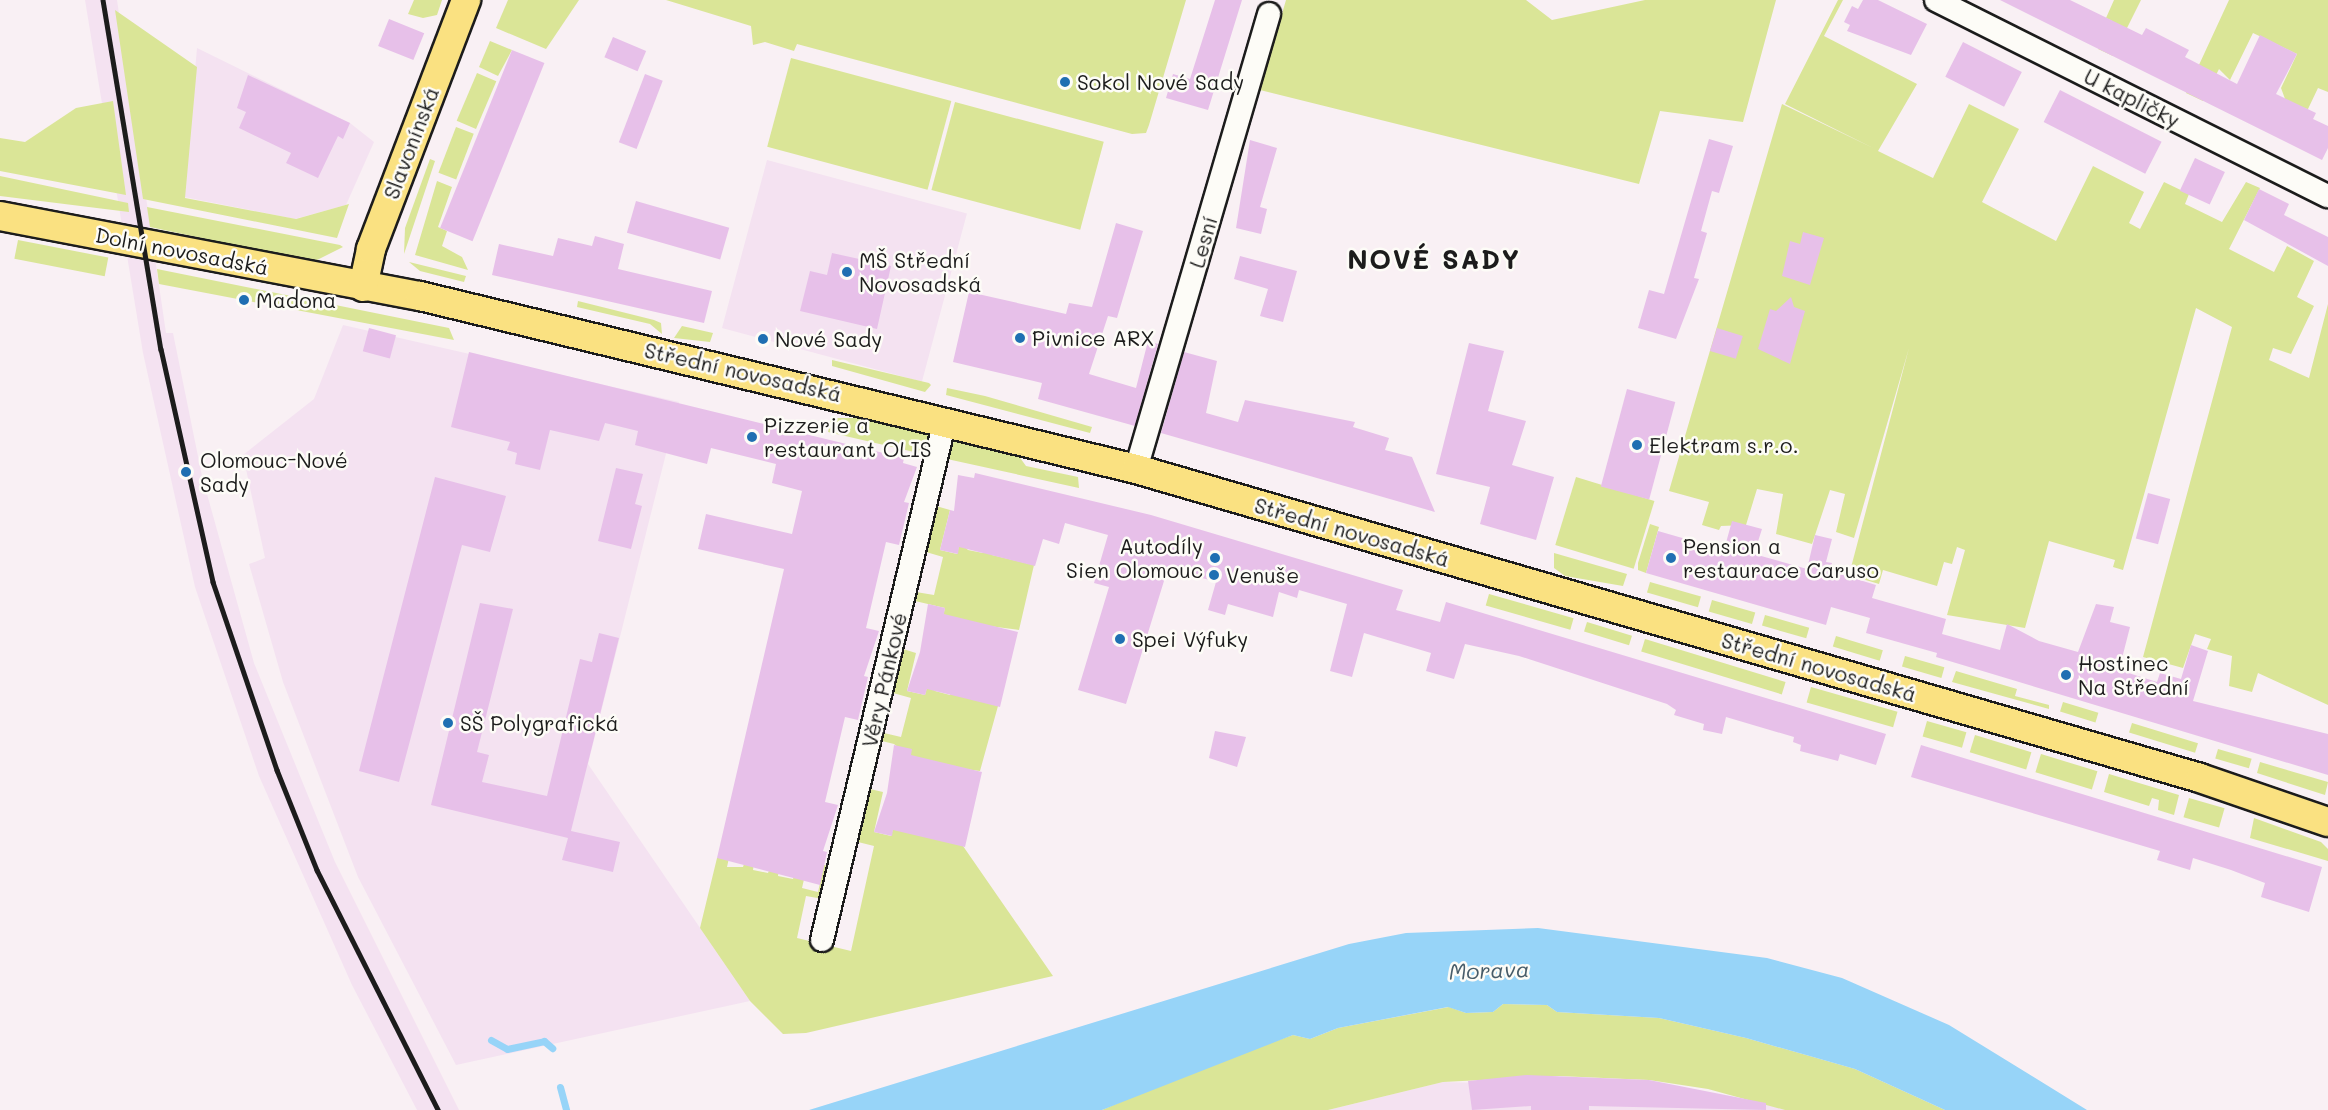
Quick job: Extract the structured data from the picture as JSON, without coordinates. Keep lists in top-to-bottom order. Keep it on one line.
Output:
{"streets":{"main road":["Slavonínská","Dolní novosadská","Střední novosadská"],"street":["U kapličky","Lesní","Věry Pánkové"]},"crossings":[["Slavonínská","Dolní novosadská"],["Slavonínská","Střední novosadská"],["Lesní","Střední novosadská"],["Dolní novosadská","Střední novosadská"],["Střední novosadská","Věry Pánkové"]],"districts":["NOVÉ SADY"],"water":["Morava"],"places":["Sokol Nové Sady","MŠ Střední Novosadská","Madona","Pivnice ARX","Nové Sady","Pizzerie a restaurant OLIS","Elektram s.r.o.","Olomouc-Nové Sady","Autodíly Sien Olomouc","Pension a restaurace Caruso","Venuše","Spei Výfuky","Hostinec Na Střední","SŠ Polygrafická"]}
